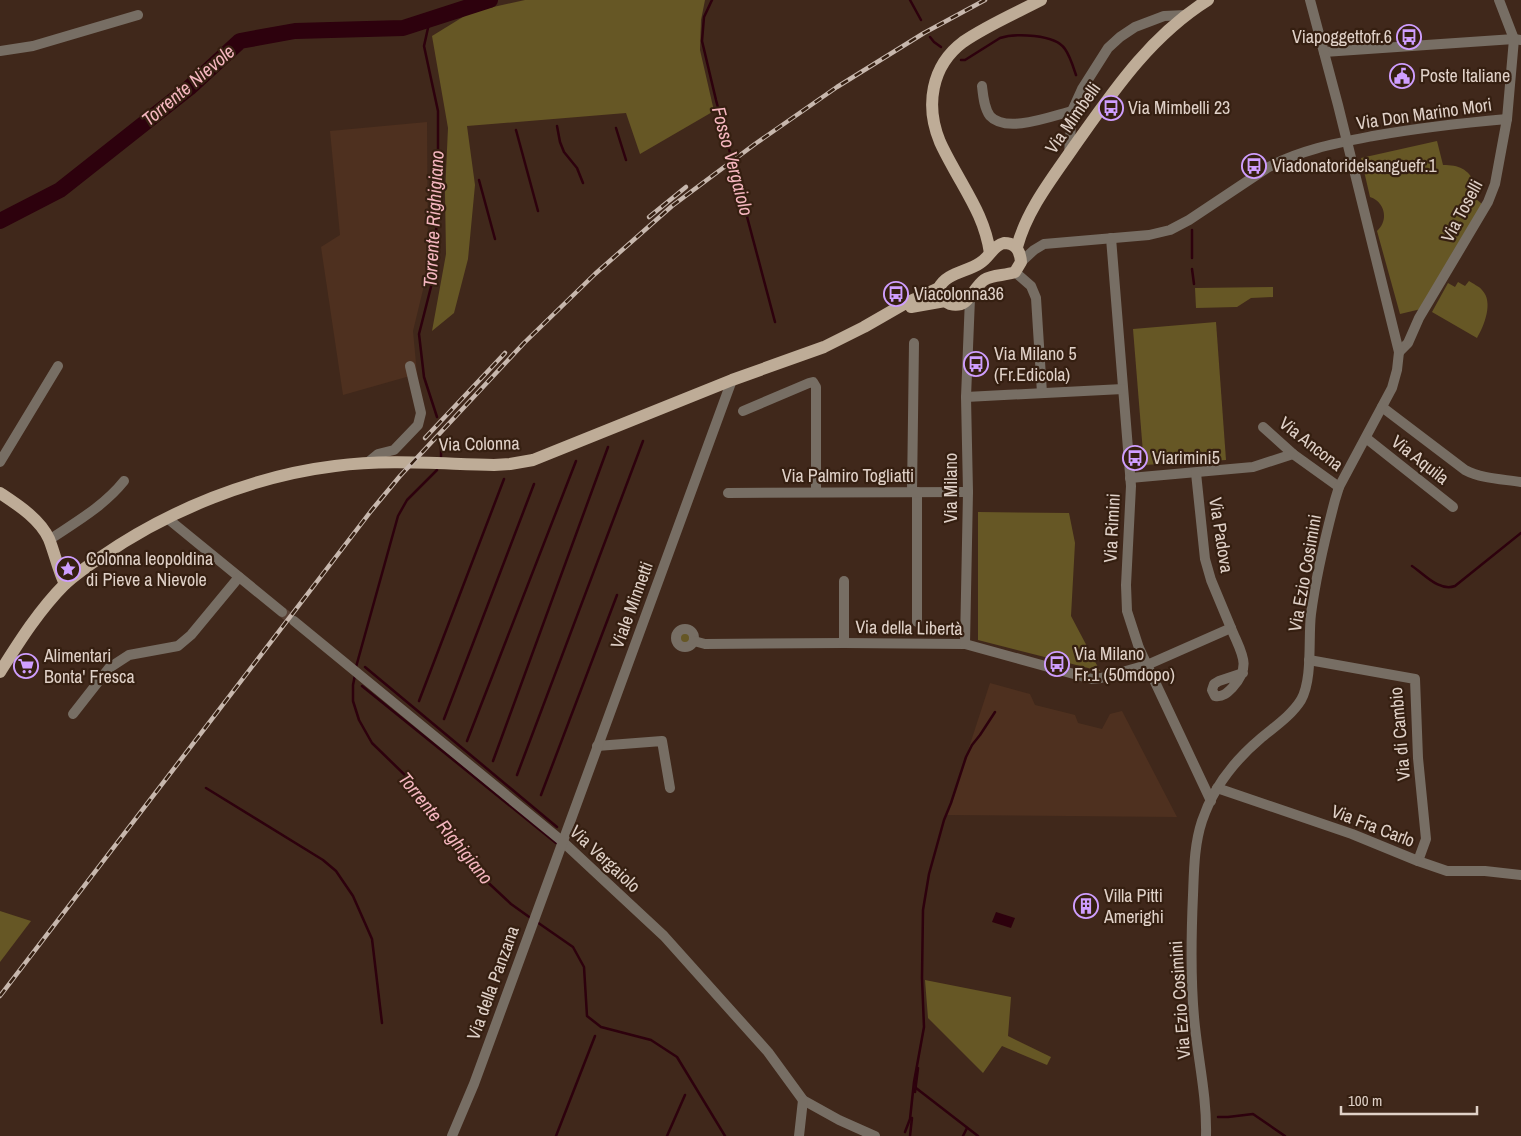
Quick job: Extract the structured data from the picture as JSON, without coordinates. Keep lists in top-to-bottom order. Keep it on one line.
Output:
{"streets":{"main road":["Via Mimbelli","Via Colonna"],"street":["Via Don Marino Mori","Via Toselli","Via Ancona","Via Aquila","Via Palmiro Togliatti","Via Milano","Via Rimini","Via Padova","Via Ezio Cosimini","Viale Minnetti","Via della Libertà","Via di Cambio","Via Fra Carlo","Via Vergaiolo","Via della Panzana"]},"crossings":[["Via Don Marino Mori","Via Toselli"],["Via Don Marino Mori","Via Rimini"],["Via Don Marino Mori","Via Ezio Cosimini"],["Via Toselli","Via Ezio Cosimini"],["Via Colonna","Viale Minnetti"],["Via Ancona","Via Ezio Cosimini"],["Via Aquila","Via Ezio Cosimini"],["Via Palmiro Togliatti","Via Milano"],["Via Milano","Via della Libertà"],["Via Rimini","Via Ezio Cosimini"],["Via Rimini","Via della Libertà"],["Via Ezio Cosimini","Via di Cambio"],["Via Ezio Cosimini","Via Fra Carlo"],["Viale Minnetti","Via Vergaiolo"],["Viale Minnetti","Via della Panzana"],["Via di Cambio","Via Fra Carlo"],["Via Vergaiolo","Via della Panzana"]],"water":["Torrente Nievole","Fosso Vergaiolo","Torrente Righigiano"],"places":{"bus stop":["Viapoggettofr.6","Via Mimbelli 23","Viadonatoridelsanguefr.1","Viacolonna36","Via Milano 5 (Fr.Edicola)","Viarimini5","Via Milano Fr.1 (50mdopo)"],"public building":["Poste Italiane"],"place":["Colonna leopoldina di Pieve a Nievole"],"supermarket":["Alimentari Bonta' Fresca"],"building":["Villa Pitti Amerighi"]},"scale_bar":"100 m"}
